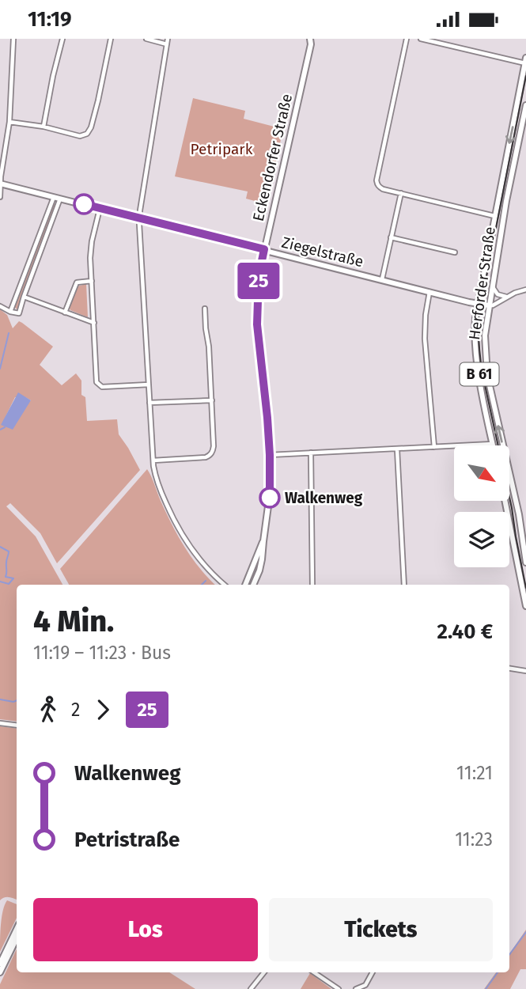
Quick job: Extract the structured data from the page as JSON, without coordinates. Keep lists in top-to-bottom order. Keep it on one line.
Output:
{"streets":{"street":["Eckendorfer Straße","Ziegelstraße","Herforder Straße","B 61"]},"crossings":[["Eckendorfer Straße","Ziegelstraße"],["Ziegelstraße","Herforder Straße"]],"parks":["Petripark"],"places":["Walkenweg"],"lines":["bus line 25"],"north":"bottom right","page":{"status":"11:19","on_map":"25","heading":["4 Min.","11:19 – 11:23 · Bus","2.40 €"],"legs":["2","25"],"list":[{"name":"Walkenweg","value":"11:21"},{"name":"Petristraße","value":"11:23"}],"buttons":["Los","Tickets"]}}
